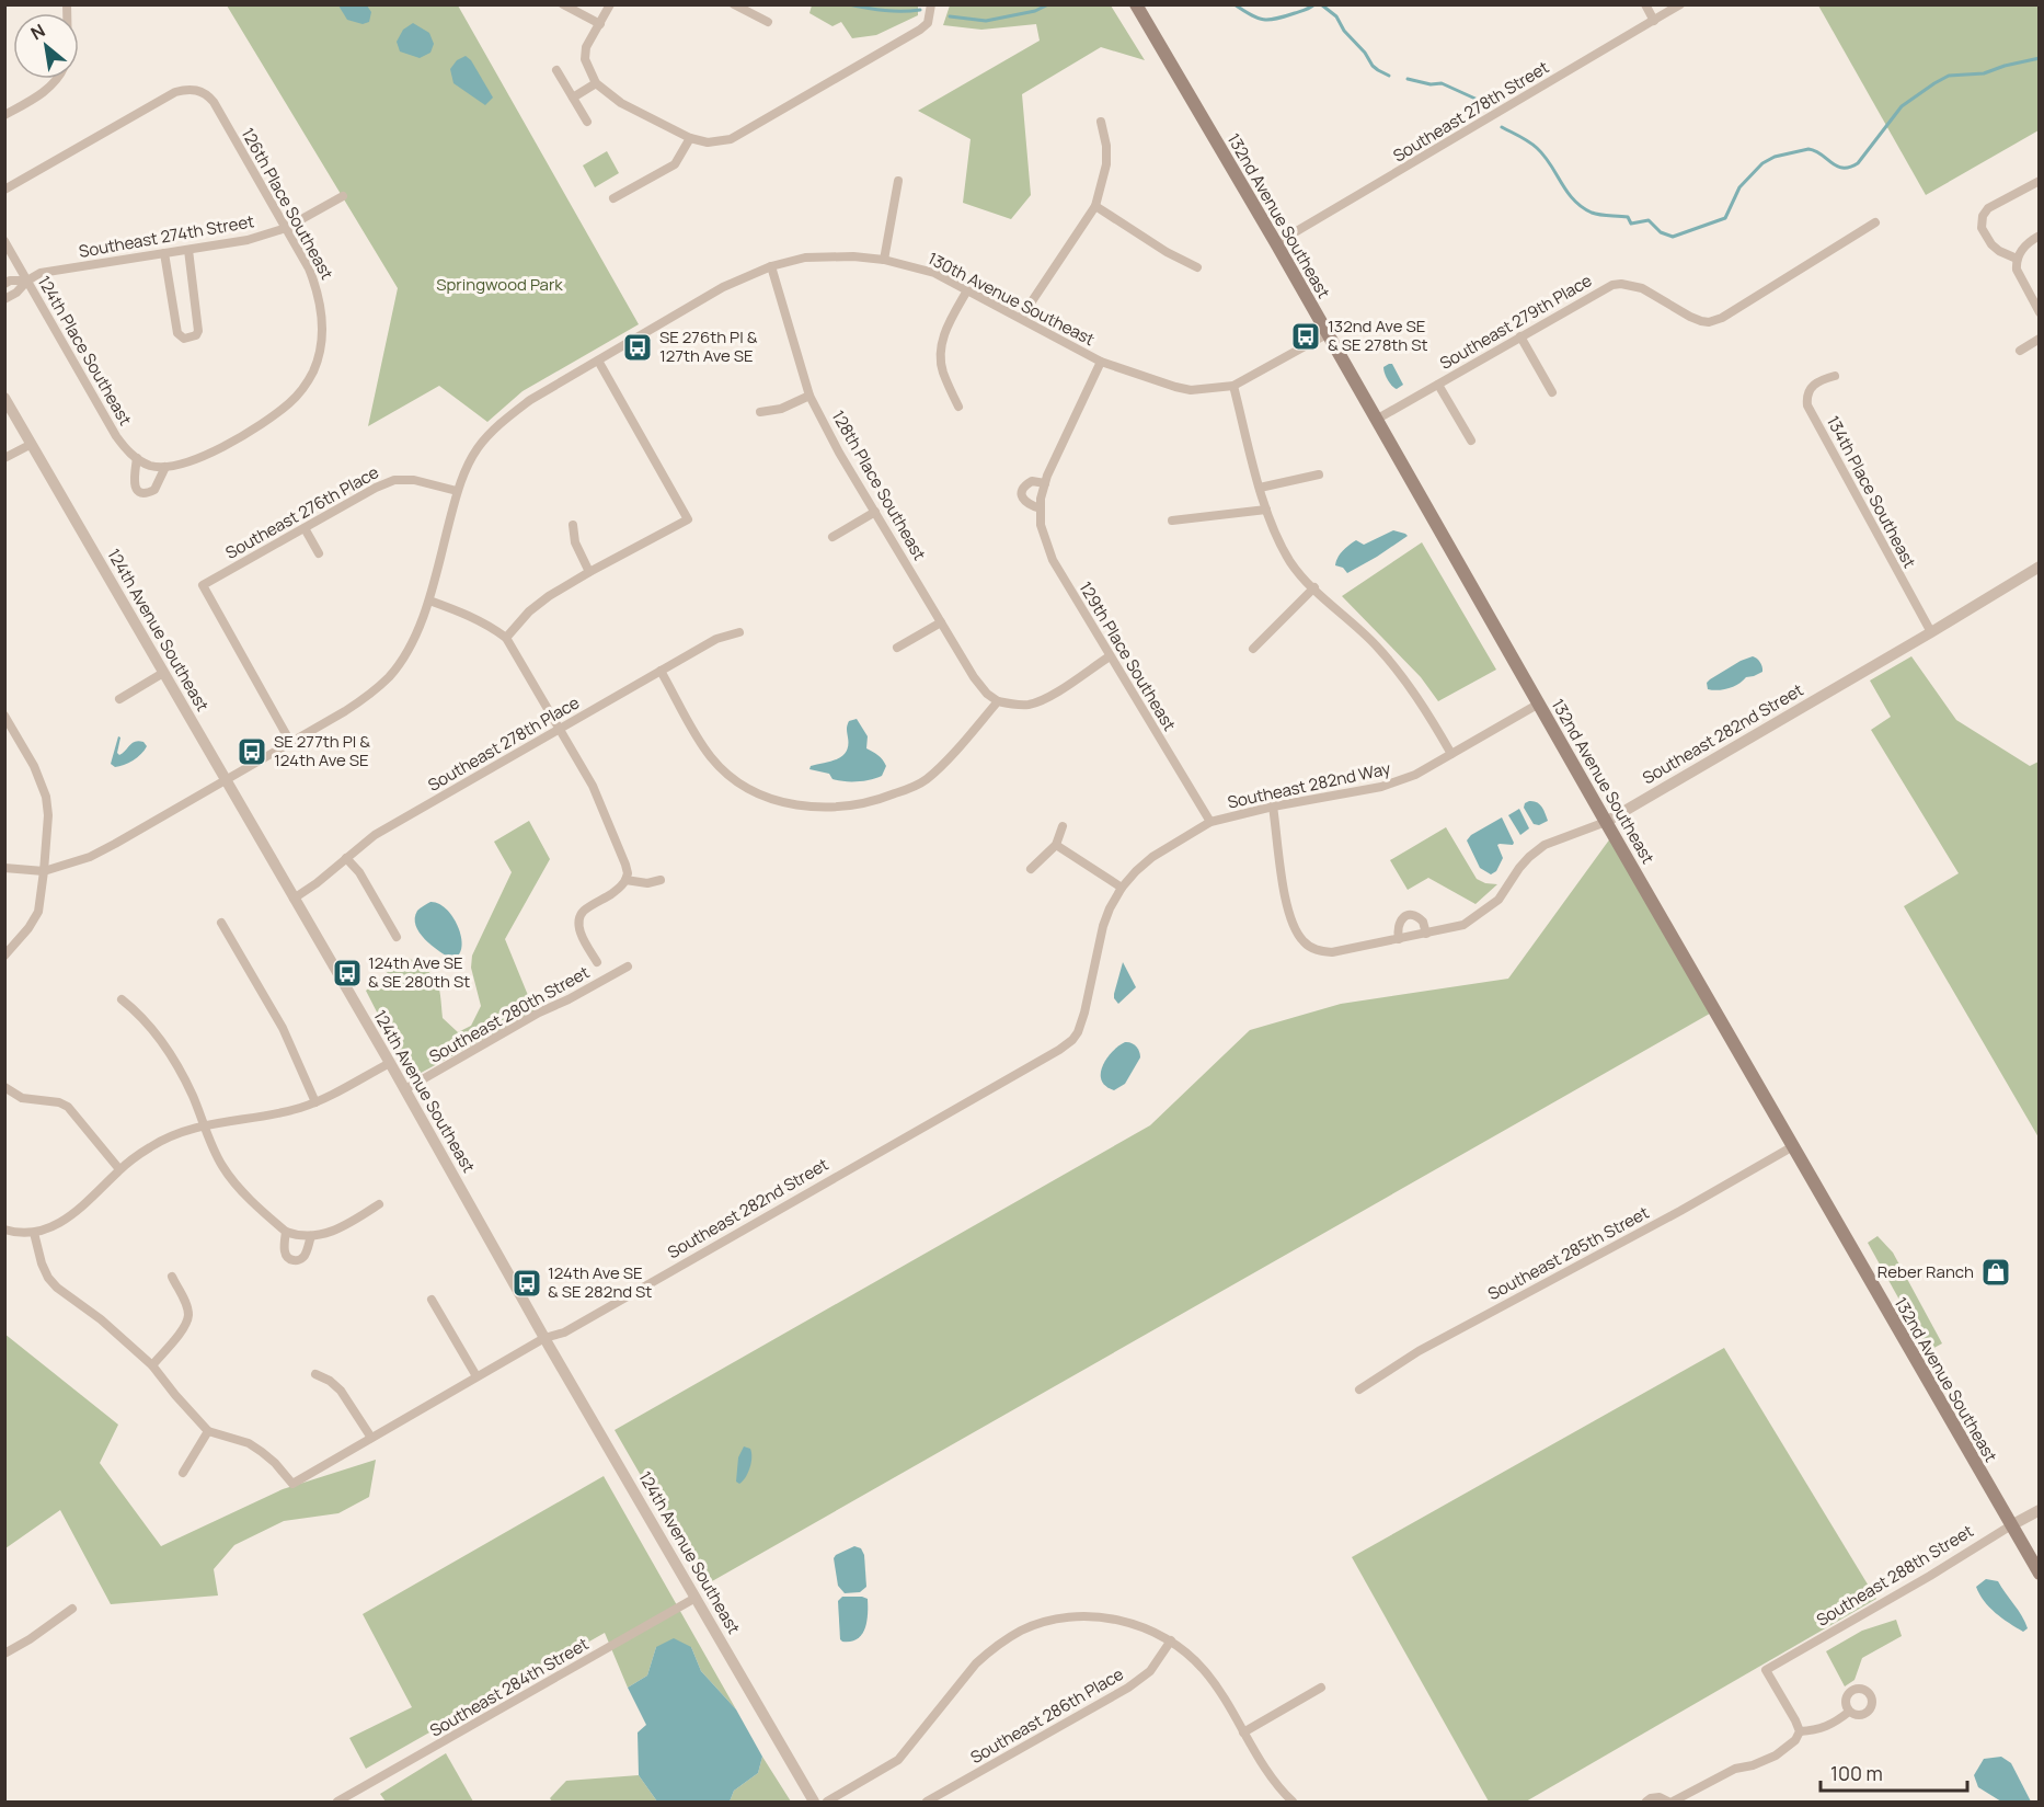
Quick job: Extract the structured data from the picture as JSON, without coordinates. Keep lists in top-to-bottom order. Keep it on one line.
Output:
{"streets":{"main road":["132nd Avenue Southeast"],"street":["Southeast 278th Street","126th Place Southeast","Southeast 274th Street","130th Avenue Southeast","Southeast 279th Place","124th Place Southeast","128th Place Southeast","134th Place Southeast","Southeast 276th Place","124th Avenue Southeast","129th Place Southeast","Southeast 282nd Street","Southeast 278th Place","Southeast 282nd Way","Southeast 280th Street","Southeast 285th Street","Southeast 288th Street","Southeast 284th Street","Southeast 286th Place"]},"crossings":[["Southeast 278th Street","132nd Avenue Southeast"],["126th Place Southeast","Southeast 274th Street"],["126th Place Southeast","124th Place Southeast"],["132nd Avenue Southeast","Southeast 279th Place"],["132nd Avenue Southeast","Southeast 282nd Street"],["132nd Avenue Southeast","Southeast 282nd Way"],["132nd Avenue Southeast","Southeast 285th Street"],["132nd Avenue Southeast","Southeast 288th Street"],["Southeast 274th Street","124th Place Southeast"],["130th Avenue Southeast","128th Place Southeast"],["134th Place Southeast","Southeast 282nd Street"],["124th Avenue Southeast","Southeast 282nd Street"],["124th Avenue Southeast","Southeast 278th Place"],["124th Avenue Southeast","Southeast 280th Street"],["124th Avenue Southeast","Southeast 284th Street"],["129th Place Southeast","Southeast 282nd Way"],["Southeast 282nd Street","Southeast 282nd Way"]],"parks":["Springwood Park"],"places":{"bus stop":["132nd Ave SE & SE 278th St","SE 276th Pl & 127th Ave SE","SE 277th Pl & 124th Ave SE","124th Ave SE & SE 280th St","124th Ave SE & SE 282nd St"],"shop":["Reber Ranch"]},"scale_bar":"100 m","north":"top left"}
